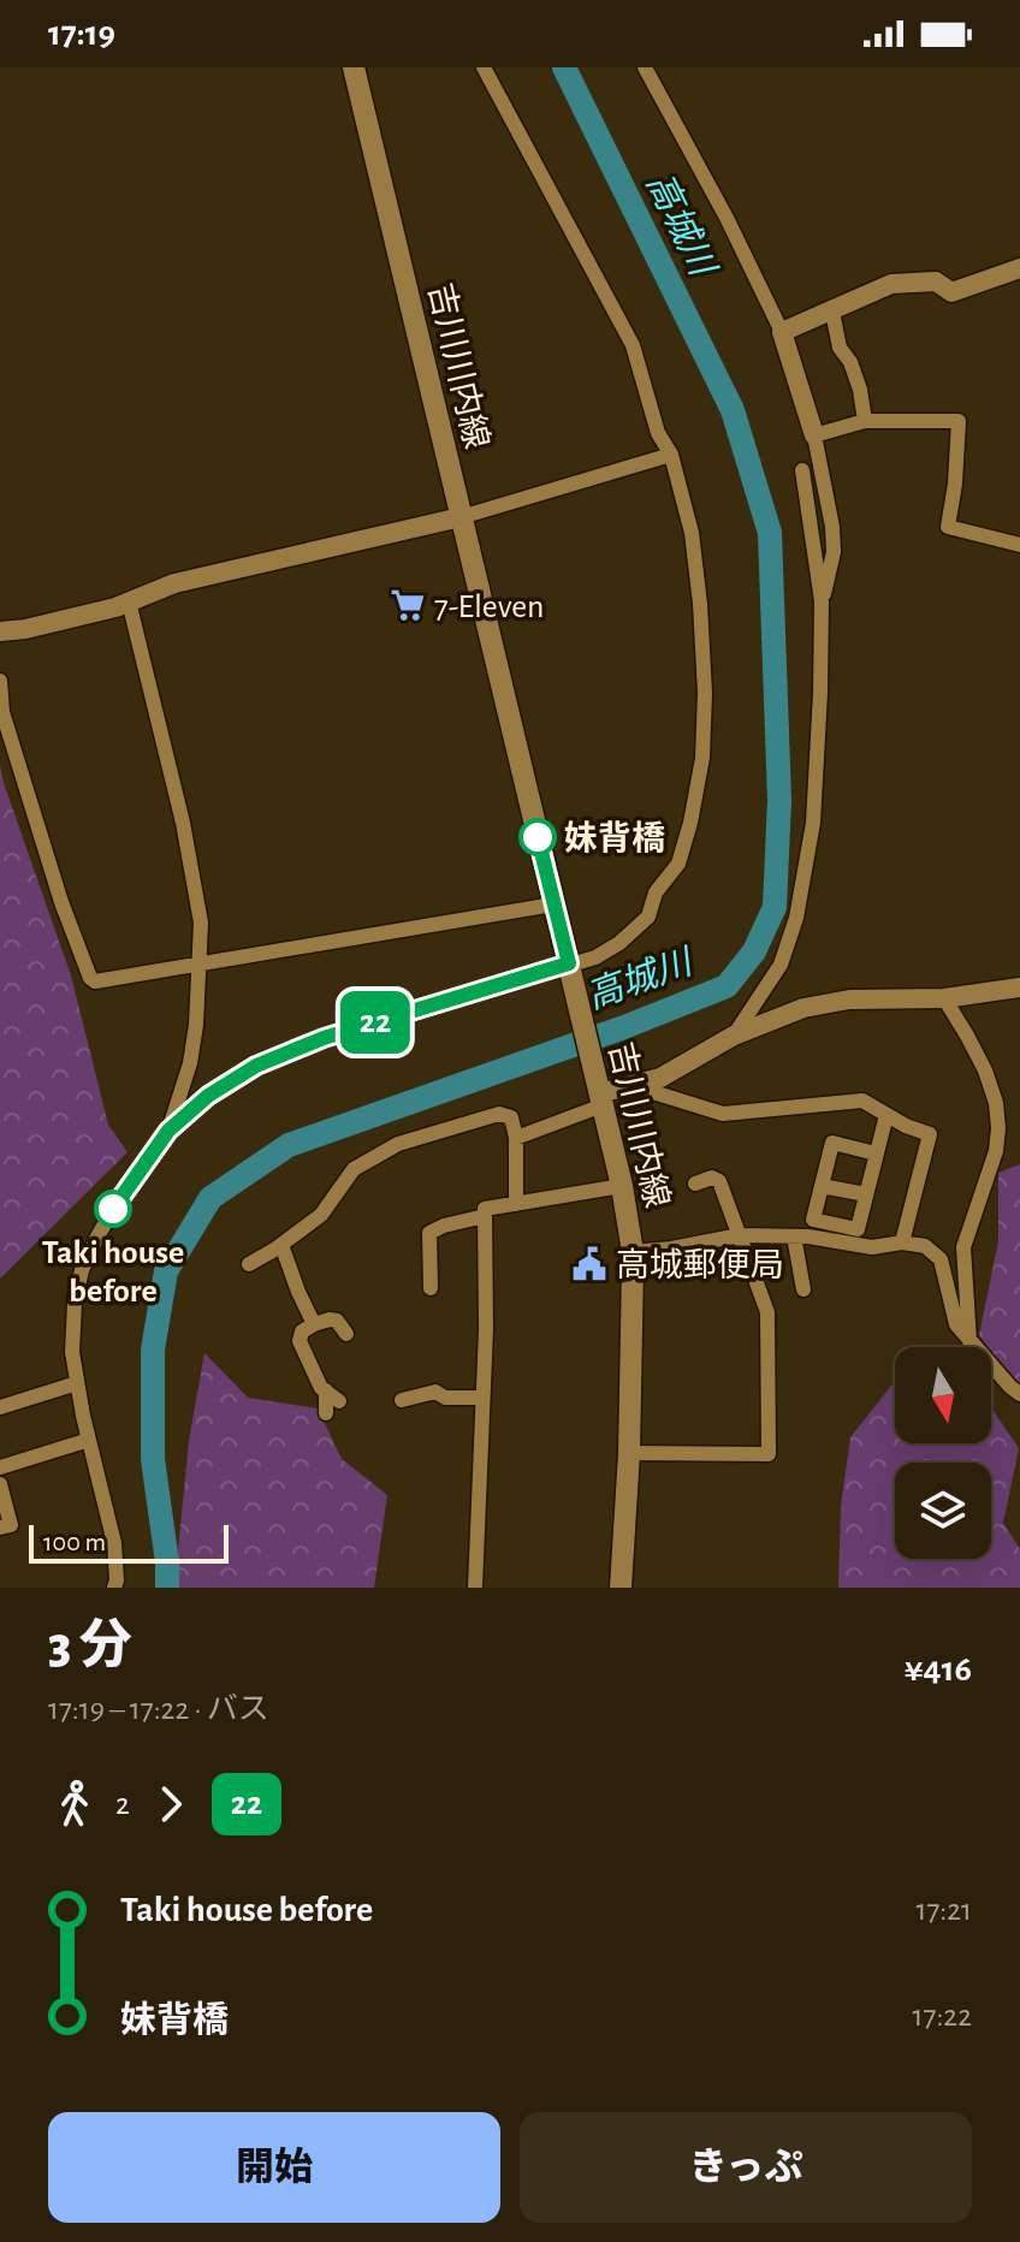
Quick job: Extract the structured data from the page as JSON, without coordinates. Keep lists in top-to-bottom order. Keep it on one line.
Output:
{"streets":{"main road":["吉川川内線"]},"water":["高城川"],"places":{"supermarket":["7-Eleven"],"other":["妹背橋","Taki house before"],"public building":["高城郵便局"]},"lines":["bus line 22"],"scale_bar":"100 m","north":"bottom","page":{"status":"17:19","on_map":"22","scale":"100 m","heading":["3 分","17:19 – 17:22 · バス","¥416"],"legs":["2","22"],"list":[{"name":"Taki house before","value":"17:21"},{"name":"妹背橋","value":"17:22"}],"buttons":["開始","きっぷ"]}}
